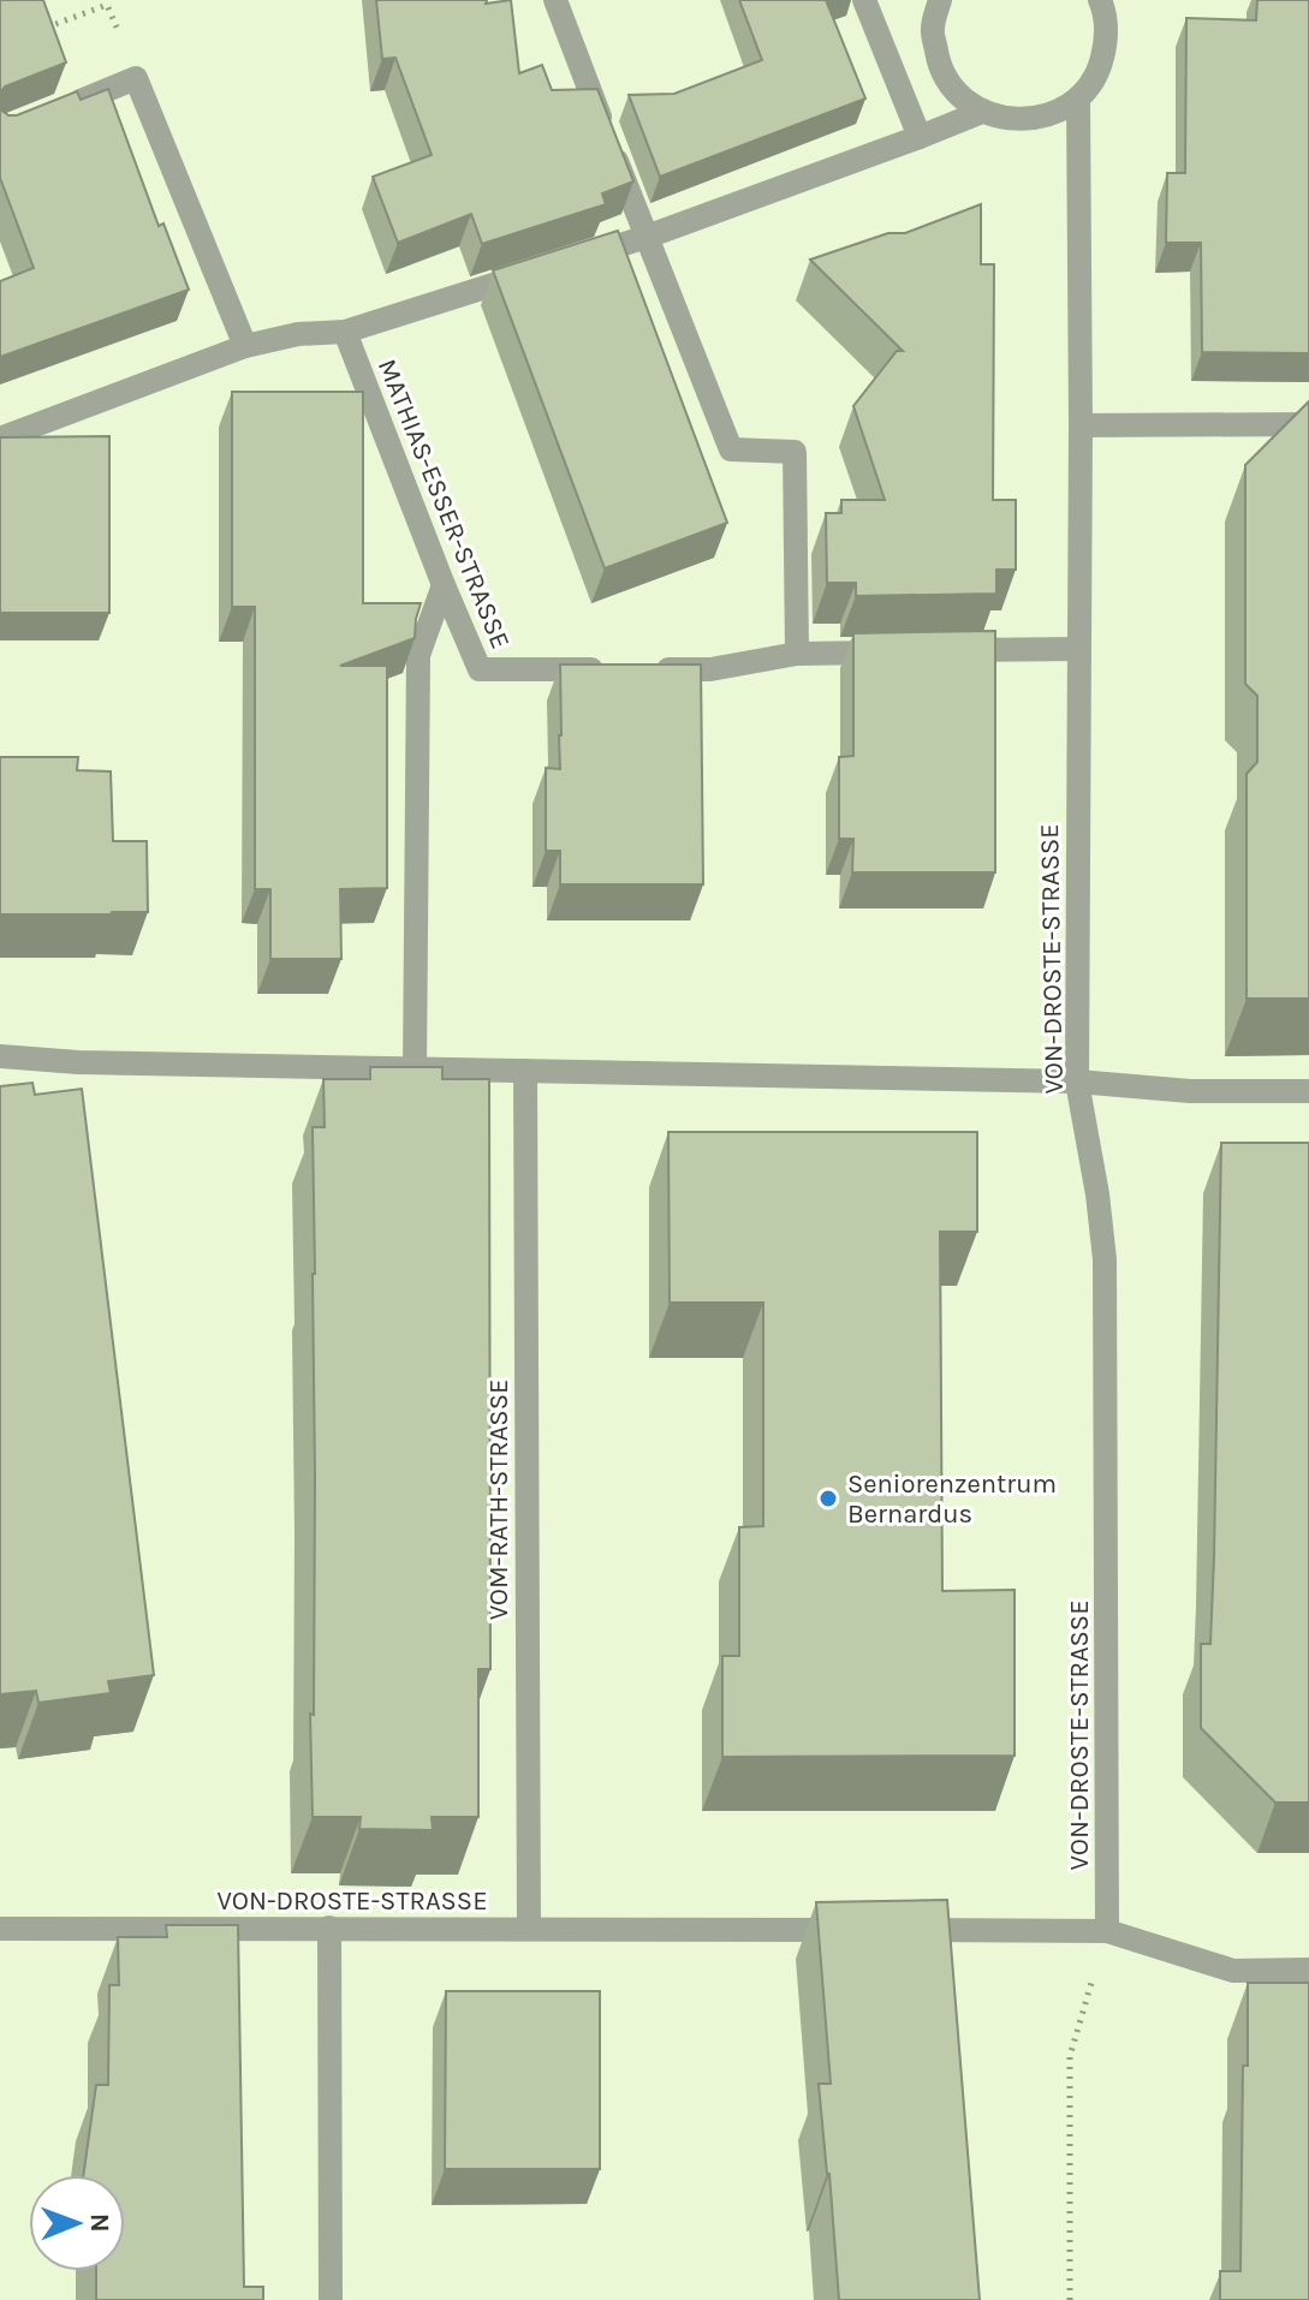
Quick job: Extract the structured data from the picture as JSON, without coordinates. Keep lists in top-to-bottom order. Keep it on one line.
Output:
{"streets":{"street":["MATHIAS-ESSER-STRASSE","VON-DROSTE-STRASSE","VOM-RATH-STRASSE"]},"crossings":[["VON-DROSTE-STRASSE","VOM-RATH-STRASSE"]],"places":["Seniorenzentrum Bernardus"],"north":"right"}
